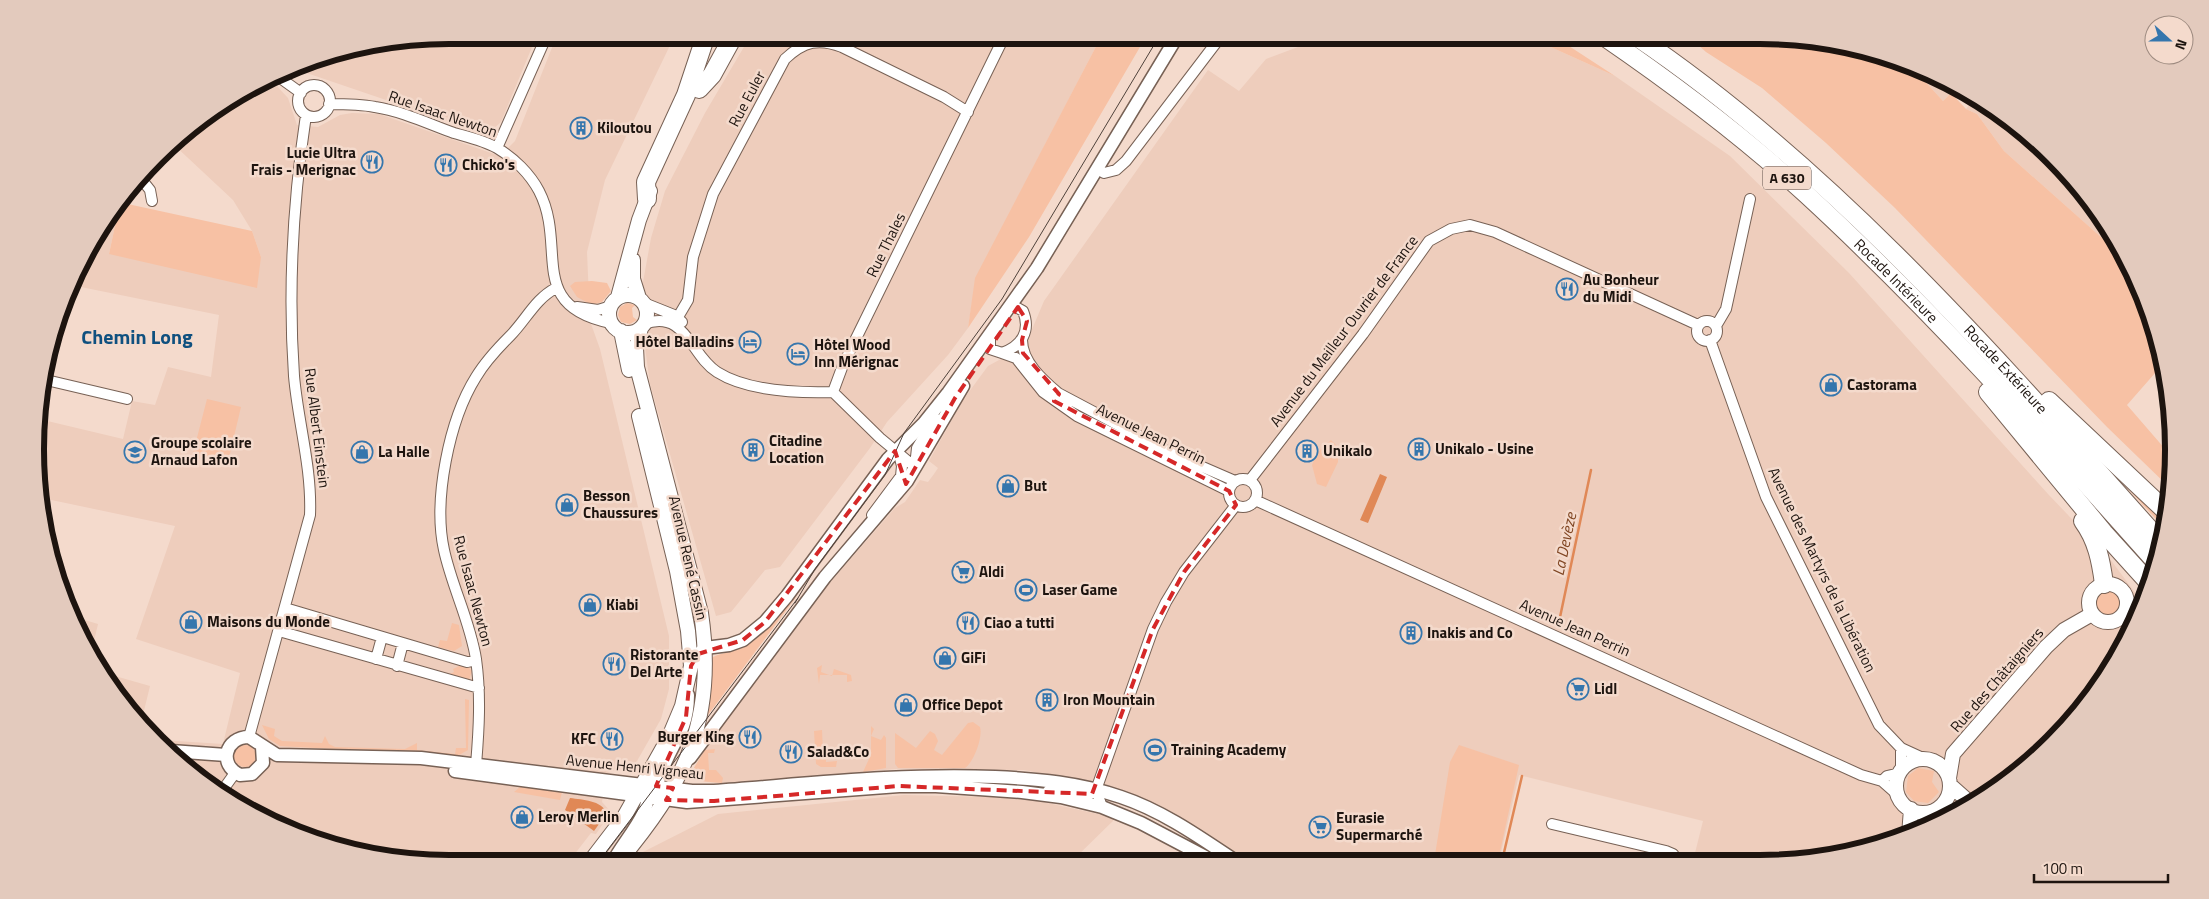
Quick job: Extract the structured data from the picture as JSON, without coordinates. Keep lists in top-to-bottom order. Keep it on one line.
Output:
{"streets":{"highway":["A 630","Rocade Intérieure","Rocade Extérieure"],"main road":["Avenue René Cassin","Rue des Châtaigniers"],"street":["Rue Euler","Rue Isaac Newton","Rue Thales","Avenue du Meilleur Ouvrier de France","Rue Albert Einstein","Avenue Jean Perrin","Avenue des Martyrs de la Libération","Avenue Henri Vigneau"]},"crossings":[["Rue Euler","Rue Thales"],["Rue Isaac Newton","Rue Albert Einstein"],["Rue Isaac Newton","Avenue Henri Vigneau"],["Avenue du Meilleur Ouvrier de France","Avenue Jean Perrin"],["Avenue du Meilleur Ouvrier de France","Avenue des Martyrs de la Libération"],["Rue Albert Einstein","Avenue Henri Vigneau"],["Avenue Jean Perrin","Avenue des Martyrs de la Libération"],["Avenue Jean Perrin","Rue des Châtaigniers"],["Avenue René Cassin","Avenue Henri Vigneau"],["Avenue des Martyrs de la Libération","Rue des Châtaigniers"]],"districts":["Chemin Long"],"water":["La Devèze"],"places":{"building":["Kiloutou","Unikalo - Usine","Citadine Location","Unikalo","Inakis and Co","Iron Mountain"],"restaurant":["Lucie Ultra Frais - Merignac","Chicko's","Au Bonheur du Midi","Ciao a tutti","Ristorante Del Arte","Burger King","KFC","Salad&Co"],"hotel":["Hôtel Balladins","Hôtel Wood Inn Mérignac"],"shop":["Castorama","La Halle","But","Besson Chaussures","Kiabi","Maisons du Monde","GiFi","Office Depot","Leroy Merlin"],"school or university":["Groupe scolaire Arnaud Lafon"],"supermarket":["Aldi","Lidl","Eurasie Supermarché"],"sports":["Laser Game","Training Academy"]},"scale_bar":"100 m","north":"right"}
